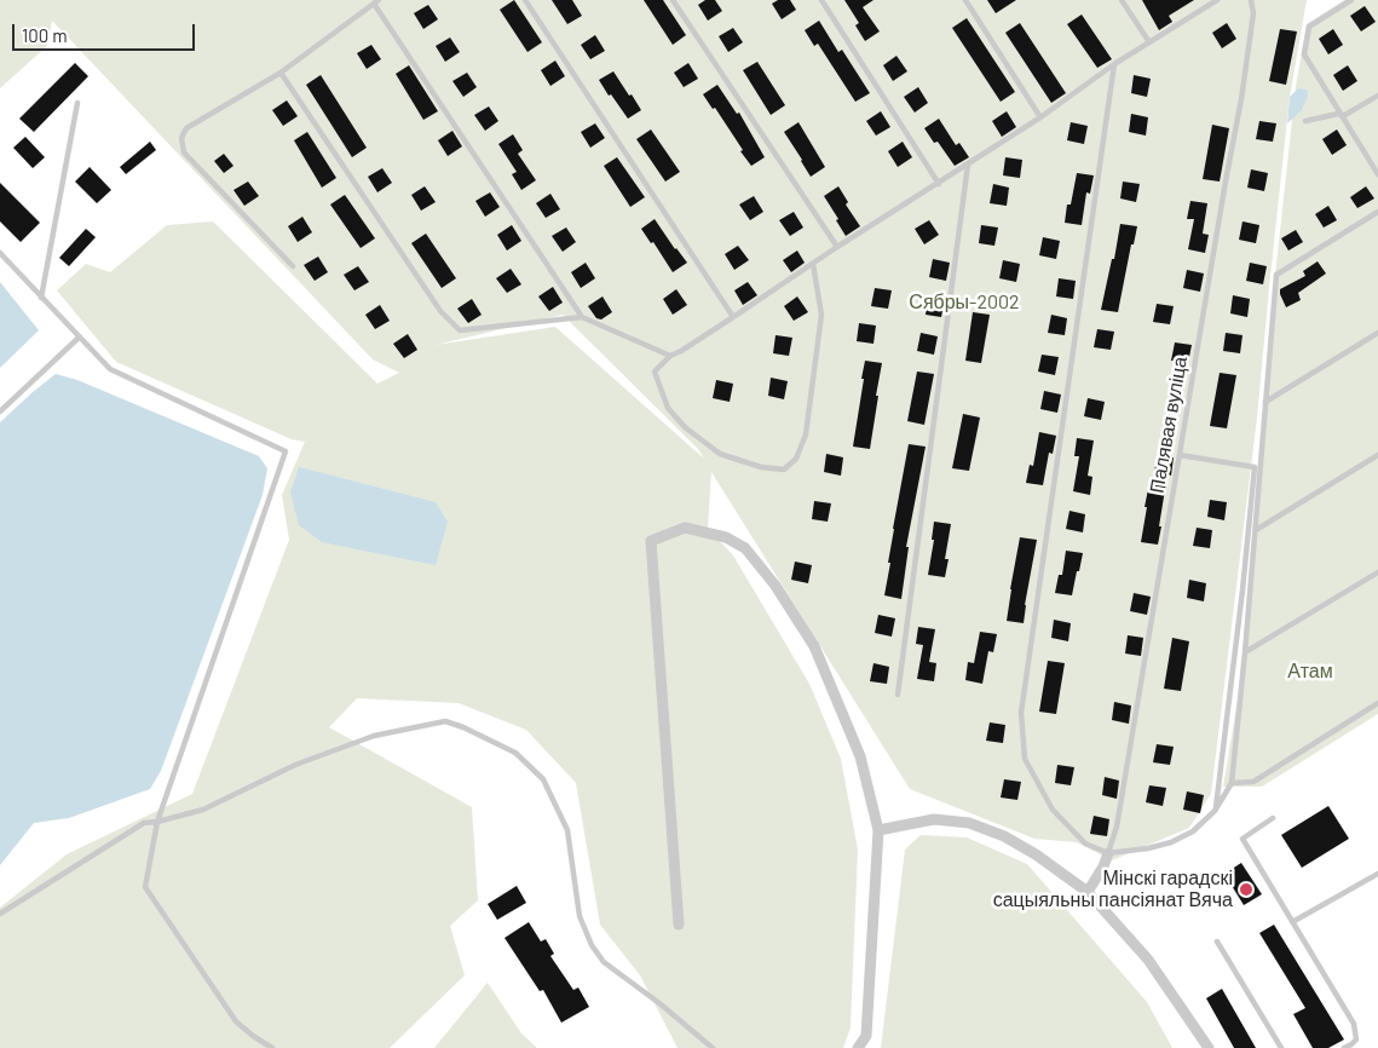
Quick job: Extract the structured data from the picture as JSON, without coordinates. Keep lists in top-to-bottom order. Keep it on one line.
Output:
{"streets":{"lane":["Палявая вуліца"]},"parks":["Сябры-2002","Атам"],"places":["Мінскі гарадскі сацыяльны пансіянат Вяча"],"scale_bar":"100 m"}
